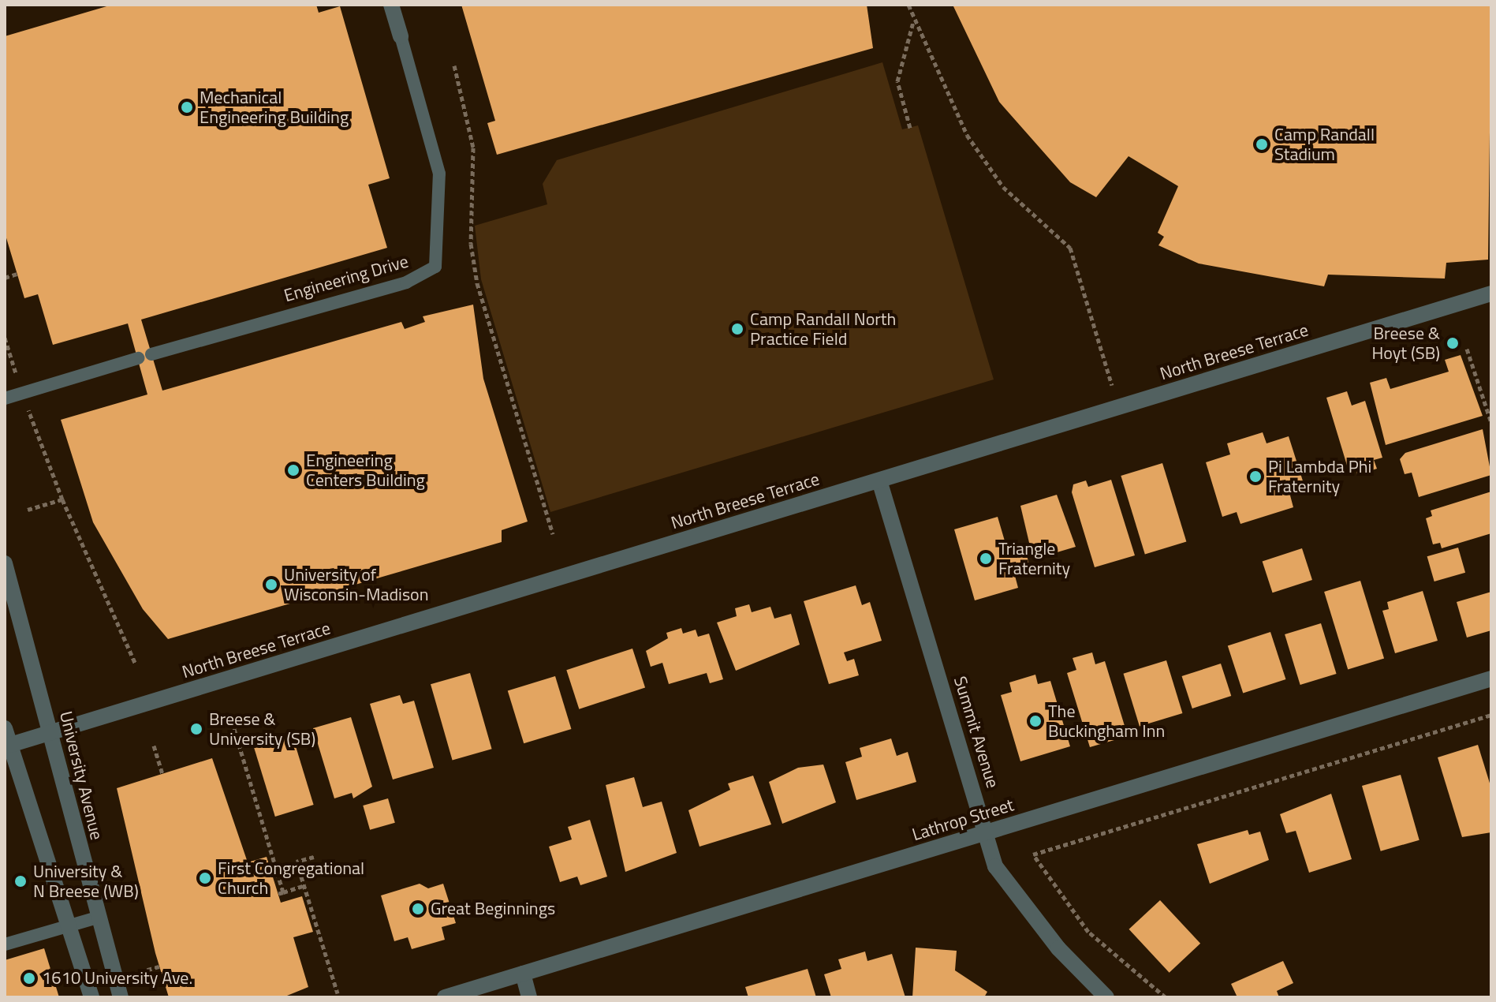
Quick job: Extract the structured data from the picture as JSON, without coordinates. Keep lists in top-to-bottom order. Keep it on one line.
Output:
{"streets":{"street":["Engineering Drive","North Breese Terrace","Summit Avenue","University Avenue","Lathrop Street"]},"crossings":[["North Breese Terrace","Summit Avenue"],["North Breese Terrace","University Avenue"],["Summit Avenue","Lathrop Street"]],"places":["Mechanical Engineering Building","Camp Randall Stadium","Camp Randall North Practice Field","Breese & Hoyt (SB)","Engineering Centers Building","Pi Lambda Phi Fraternity","Triangle Fraternity","University of Wisconsin-Madison","The Buckingham Inn","Breese & University (SB)","First Congregational Church","University & N Breese (WB)","Great Beginnings","1610 University Ave."]}
